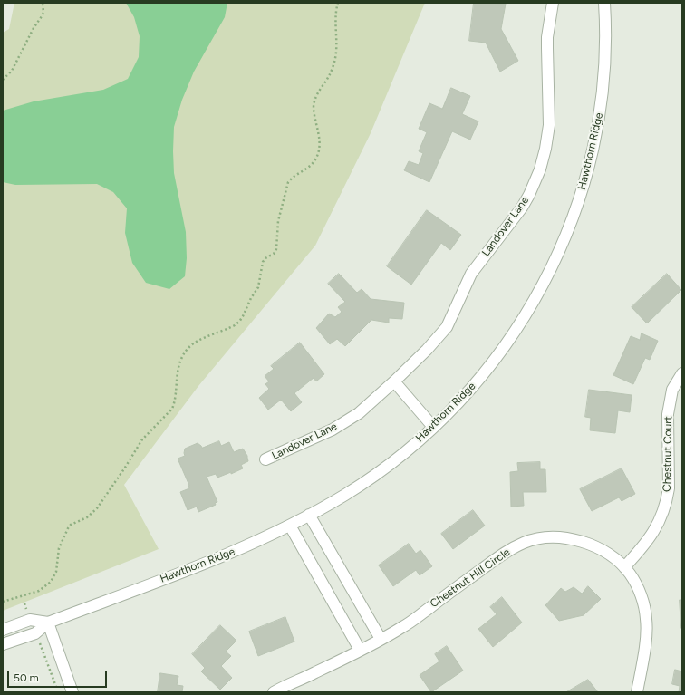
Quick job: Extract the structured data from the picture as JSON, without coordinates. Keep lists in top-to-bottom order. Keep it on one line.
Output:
{"streets":{"street":["Hawthorn Ridge","Landover Lane","Chestnut Court","Chestnut Hill Circle"]},"crossings":[["Chestnut Court","Chestnut Hill Circle"]],"scale_bar":"50 m"}
